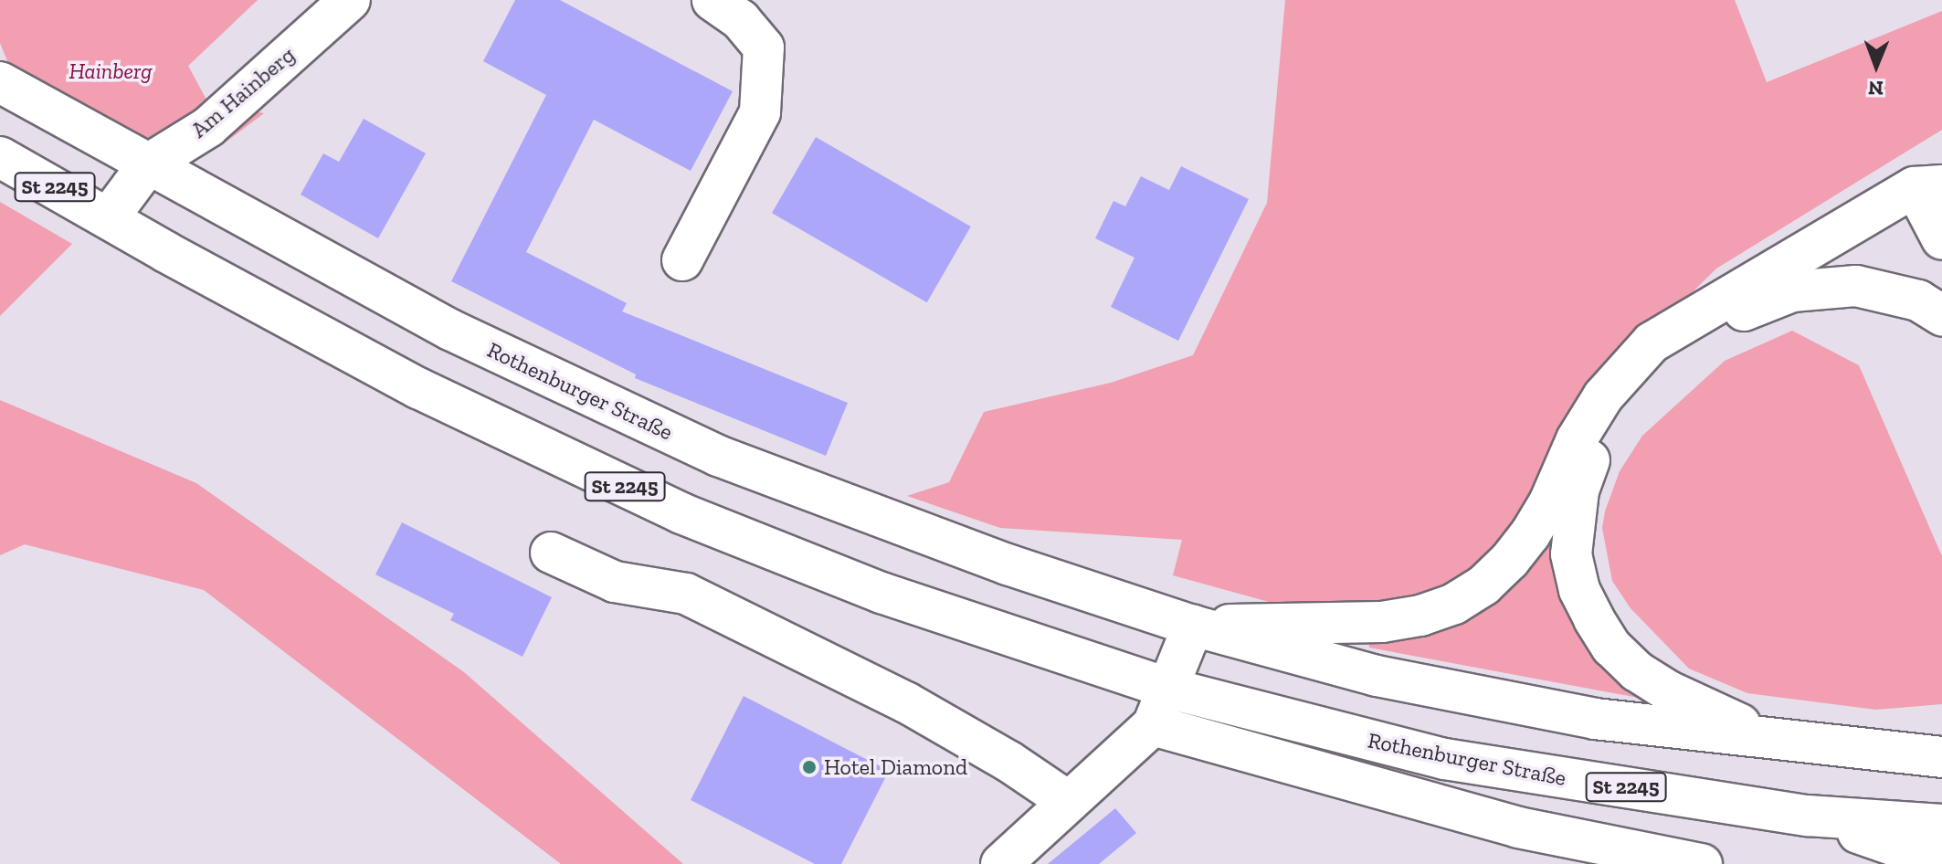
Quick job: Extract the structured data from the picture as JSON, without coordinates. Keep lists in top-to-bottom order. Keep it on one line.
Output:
{"streets":{"main road":["Am Hainberg","St 2245","Rothenburger Straße"]},"crossings":[["Am Hainberg","Rothenburger Straße"]],"parks":["Hainberg"],"places":["Hotel Diamond"],"north":"bottom"}
